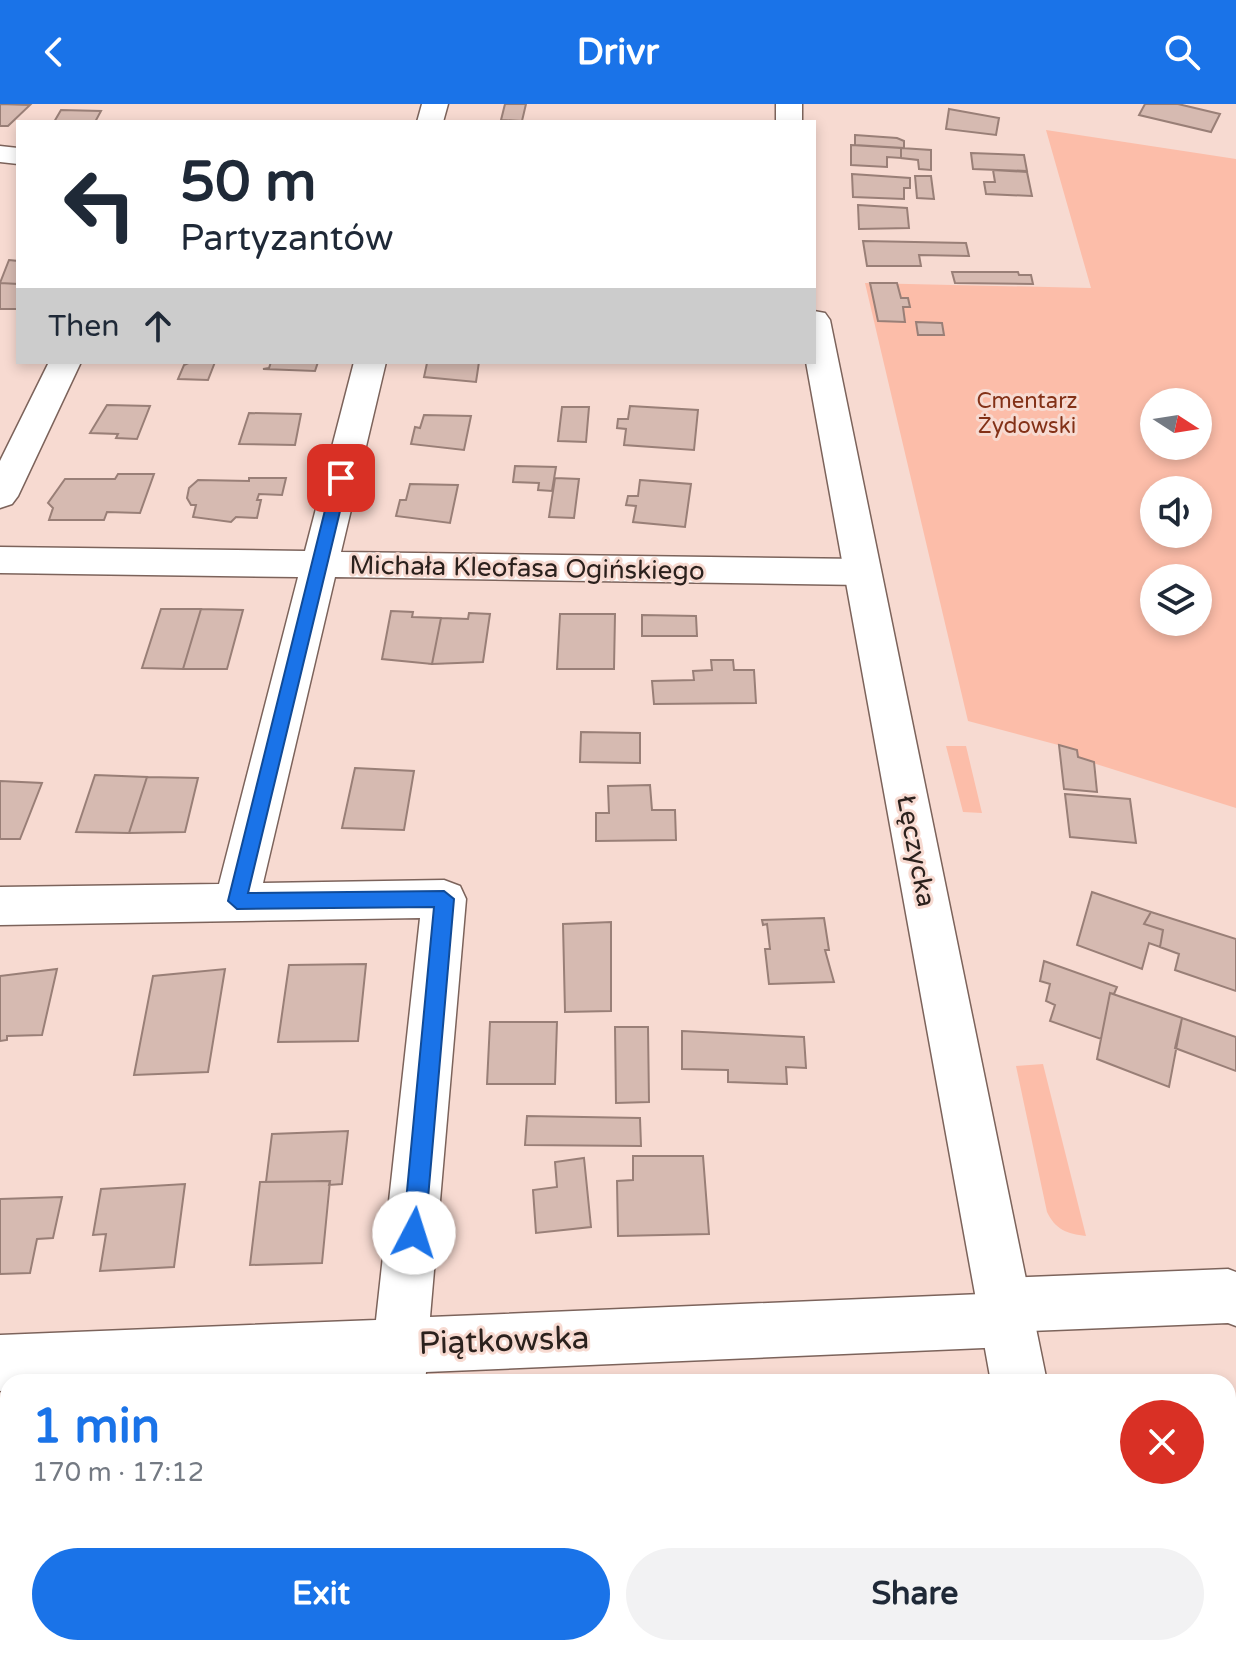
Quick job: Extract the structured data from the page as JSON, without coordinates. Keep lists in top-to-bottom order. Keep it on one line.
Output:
{"streets":{"street":["Michała Kleofasa Ogińskiego","Łęczycka","Piątkowska"]},"crossings":[["Michała Kleofasa Ogińskiego","Łęczycka"],["Łęczycka","Piątkowska"]],"parks":["Cmentarz Żydowski"],"north":"right","page":{"header":"Drivr","turn":["50 m","Partyzantów"],"then":"Then","heading":["1 min","170 m · 17:12"],"buttons":["Exit","Share"]}}
